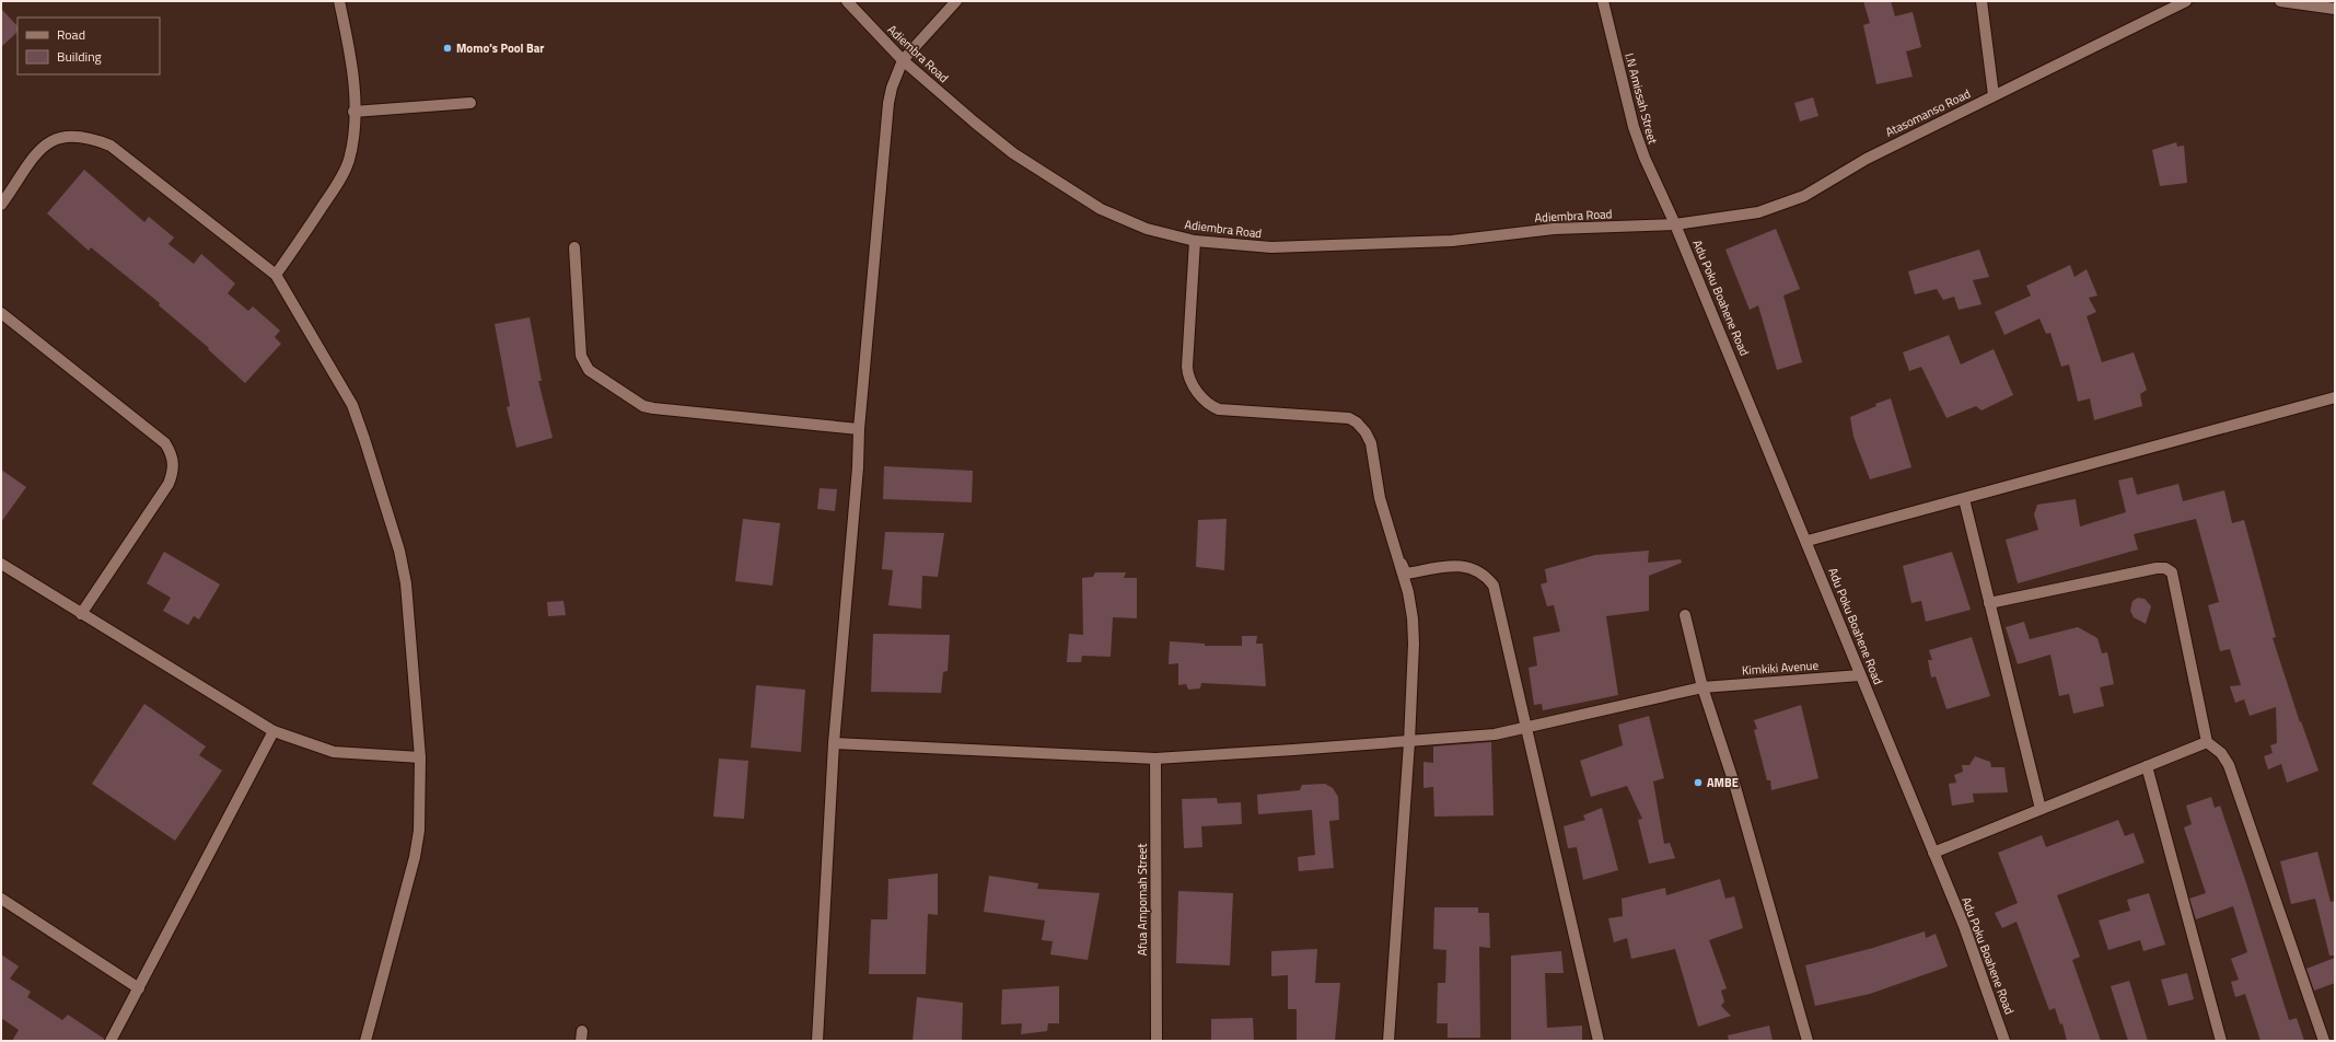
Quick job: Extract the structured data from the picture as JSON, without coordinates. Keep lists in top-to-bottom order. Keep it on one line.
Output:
{"streets":{"street":["Adiembra Road","I.N Amissah Street","Atasomanso Road","Adu Poku Boahene Road","Kimkiki Avenue","Afua Ampomah Street"]},"crossings":[["Adiembra Road","I.N Amissah Street"],["Adiembra Road","Atasomanso Road"],["Adiembra Road","Adu Poku Boahene Road"],["I.N Amissah Street","Atasomanso Road"],["I.N Amissah Street","Adu Poku Boahene Road"],["Atasomanso Road","Adu Poku Boahene Road"],["Adu Poku Boahene Road","Kimkiki Avenue"],["Kimkiki Avenue","Afua Ampomah Street"]],"places":["Momo's Pool Bar","AMBE"],"legend":["Road","Building"]}
